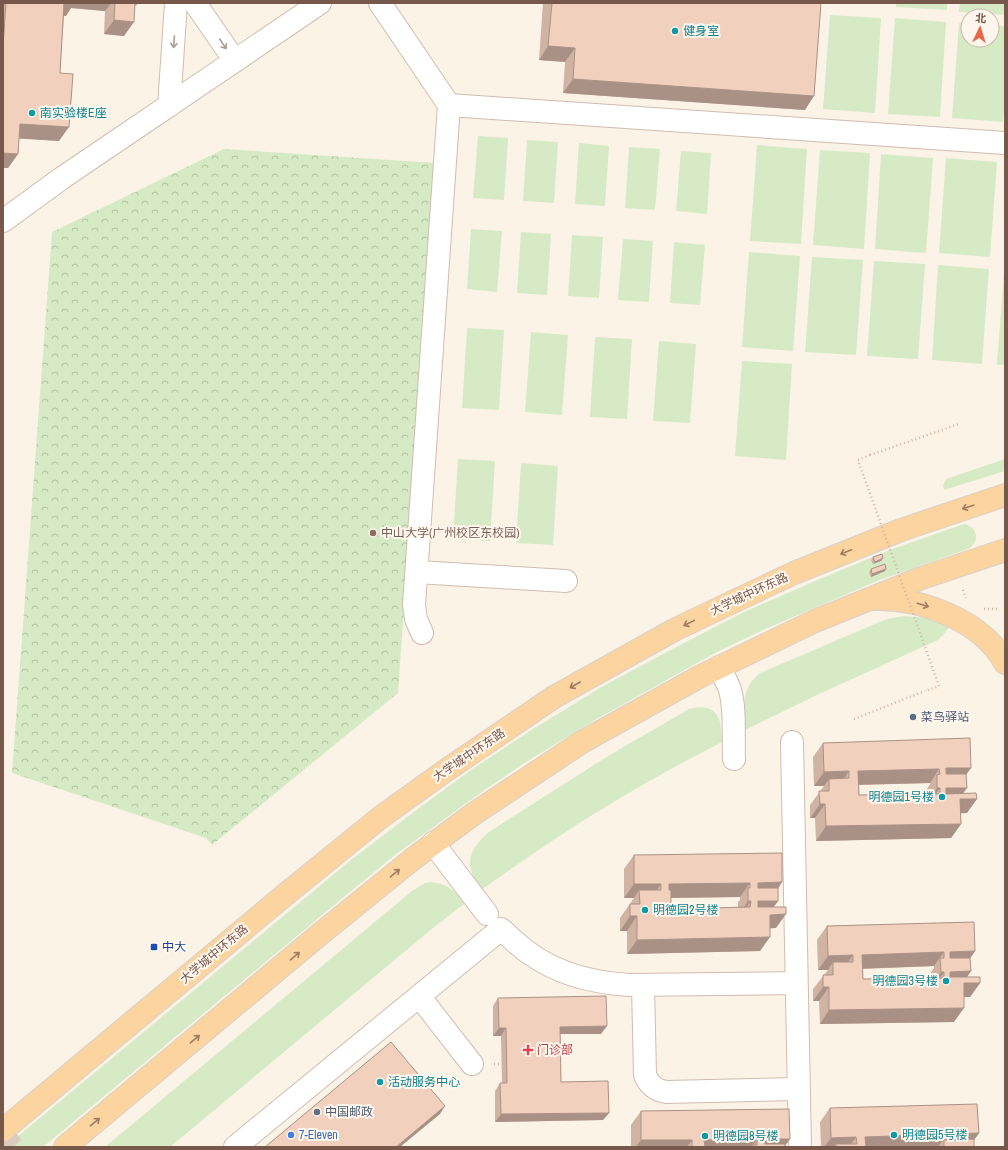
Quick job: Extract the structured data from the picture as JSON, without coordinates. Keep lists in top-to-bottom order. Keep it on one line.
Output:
{"streets":{"main road":["大学城中环东路"]},"places":{"other":["健身室","南实验楼E座","中山大学(广州校区东校园)","菜鸟驿站","明德园1号楼","明德园2号楼","明德园3号楼","活动服务中心","中国邮政","7-Eleven","明德园5号楼","明德园8号楼"],"transit":["中大"],"health":["门诊部"]},"north":"top"}
